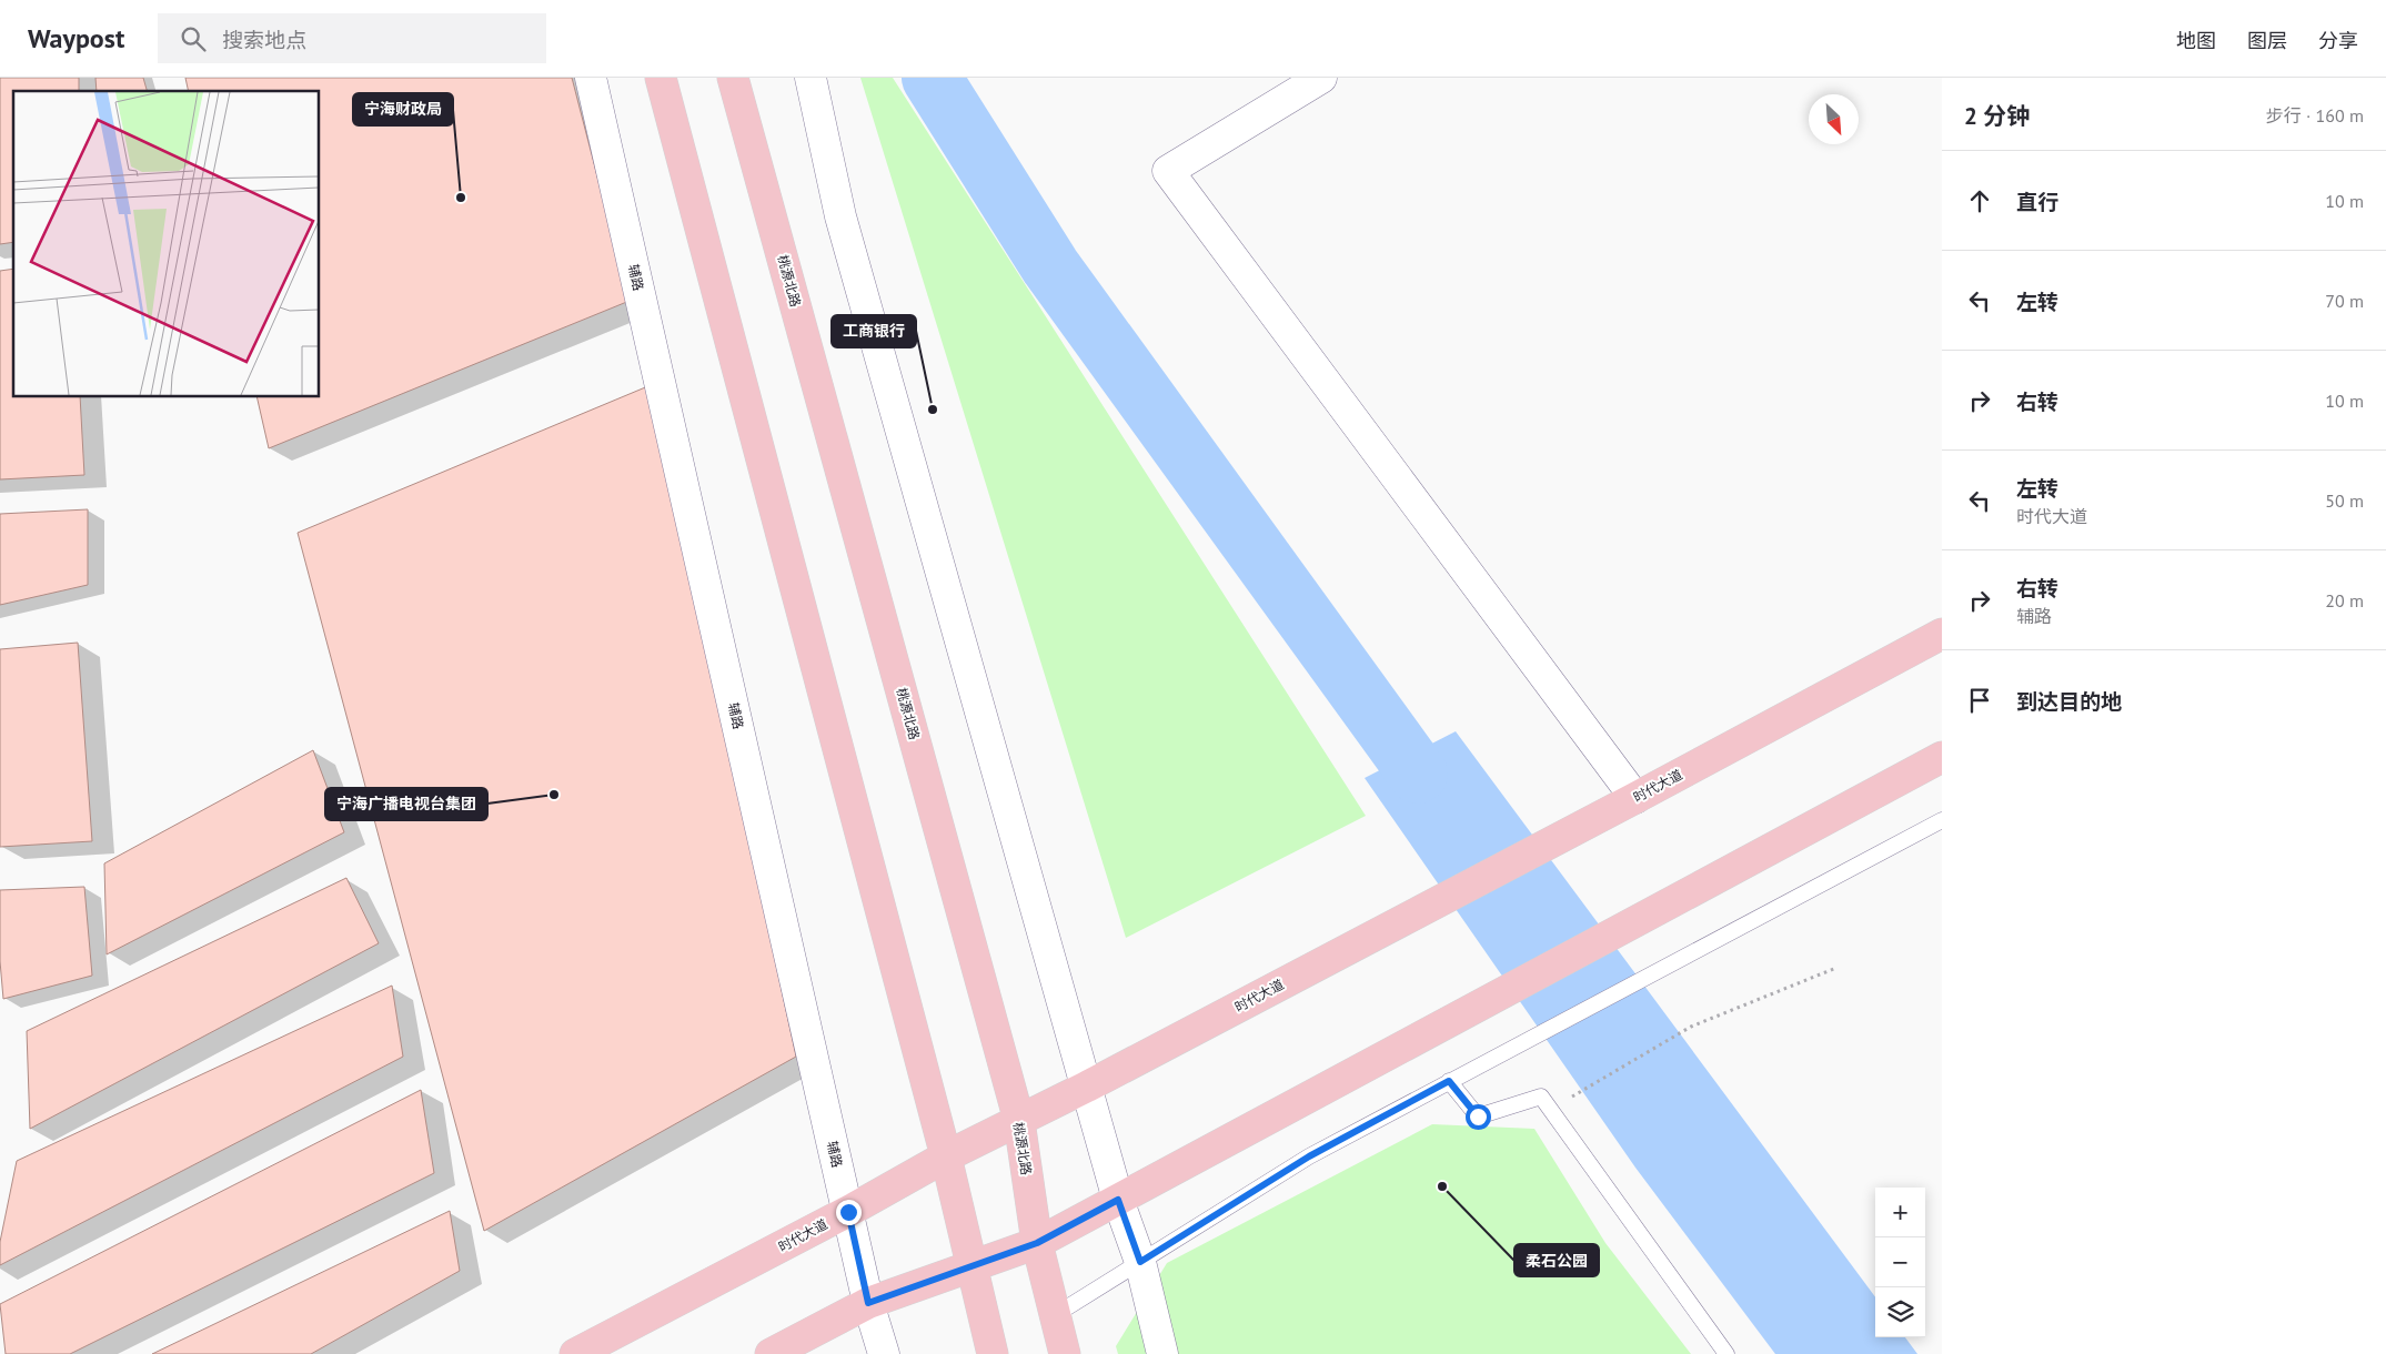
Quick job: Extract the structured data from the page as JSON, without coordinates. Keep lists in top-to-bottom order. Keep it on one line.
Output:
{"streets":{"main road":["桃源北路","时代大道"],"street":["辅路"]},"crossings":[["辅路","时代大道"],["桃源北路","时代大道"]],"places":["宁海财政局","工商银行","宁海广播电视台集团","柔石公园"],"north":"bottom right","page":{"header":"Waypost","search":"搜索地点","nav":["地图","图层","分享"],"heading":["2 分钟","步行 · 160 m"],"list":[["直行","10 m"],["左转","70 m"],["右转","10 m"],["左转","时代大道","50 m"],["右转","辅路","20 m"],"到达目的地"],"map_buttons":["+","−"]}}
